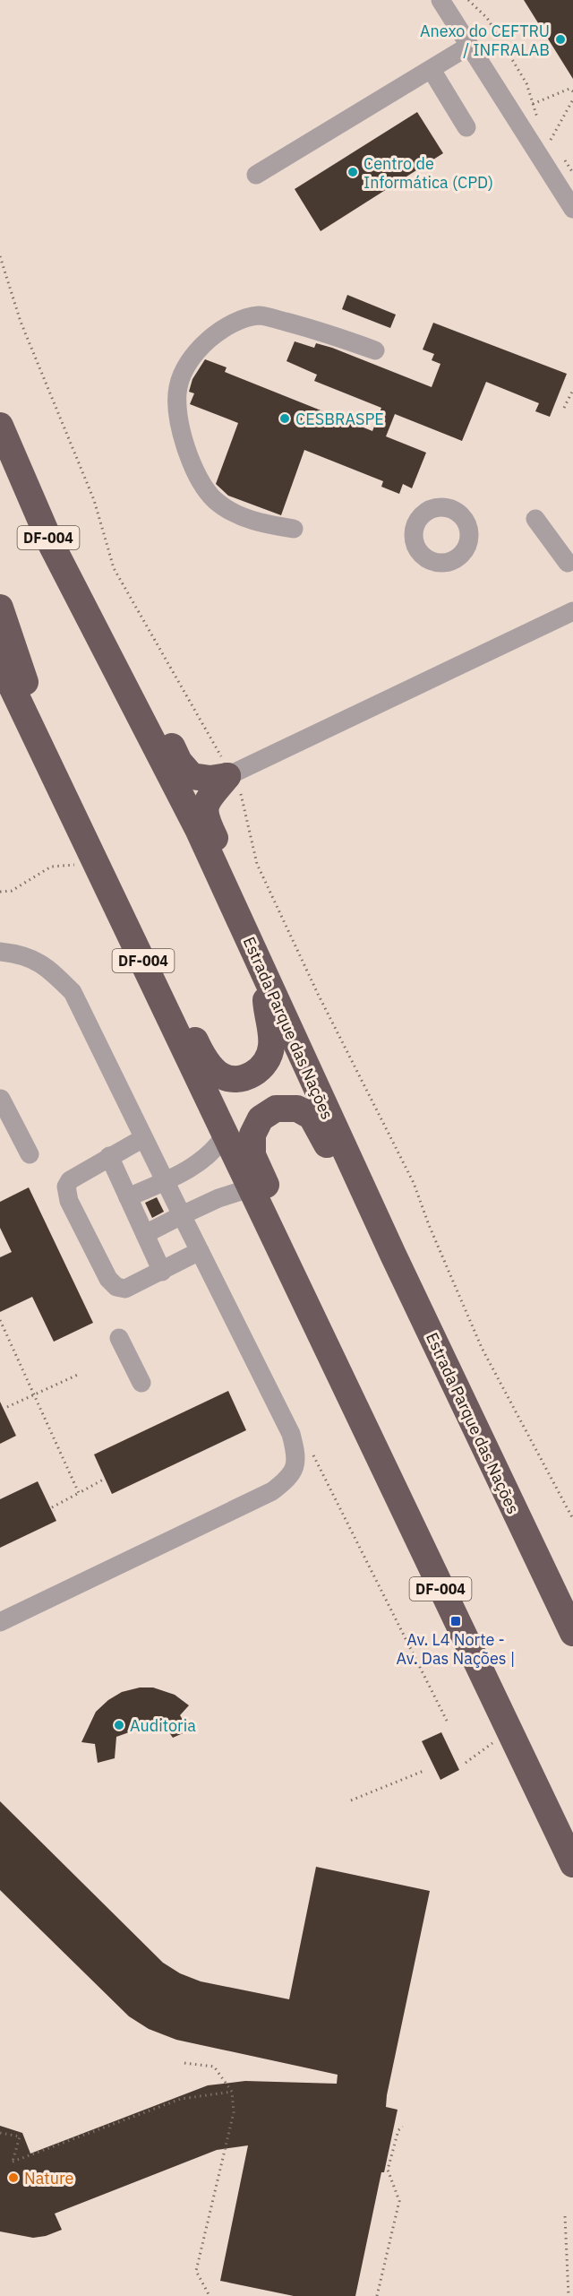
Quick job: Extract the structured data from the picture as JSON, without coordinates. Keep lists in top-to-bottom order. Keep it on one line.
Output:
{"streets":{"highway":["DF-004","Estrada Parque das Nações"]},"places":{"other":["Anexo do CEFTRU / INFRALAB","Centro de Informática (CPD)","CESBRASPE","Auditoria","Nature"],"transit":["Av. L4 Norte - Av. Das Nações |"]}}
